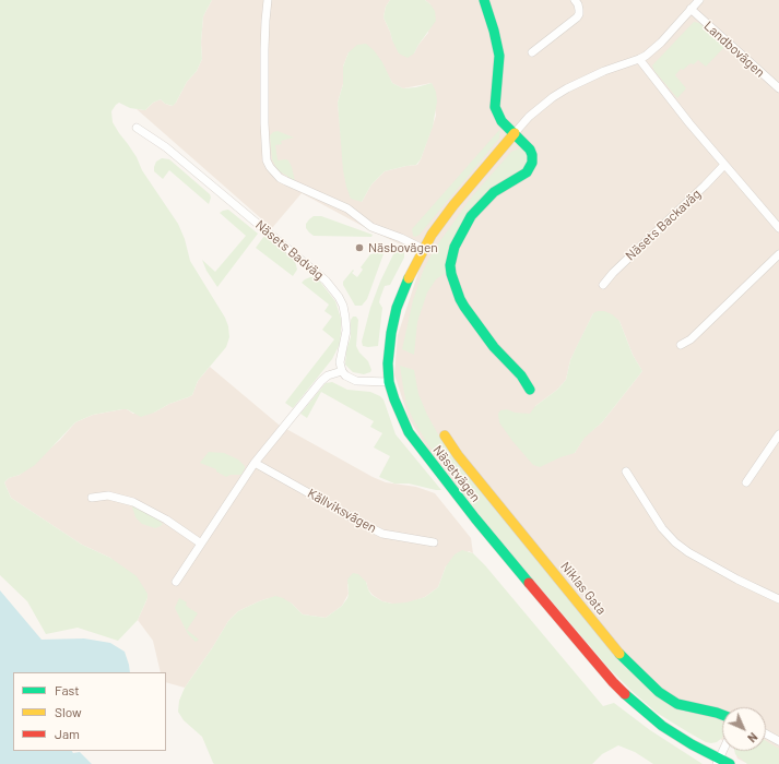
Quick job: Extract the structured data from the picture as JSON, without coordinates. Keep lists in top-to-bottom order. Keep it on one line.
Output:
{"streets":{"street":["Landbovägen","Näsets Backaväg","Näsets Badväg","Näsetvägen","Källviksvägen","Niklas Gata"]},"places":["Näsbovägen"],"legend":["Fast","Slow","Jam"],"north":"bottom right"}
